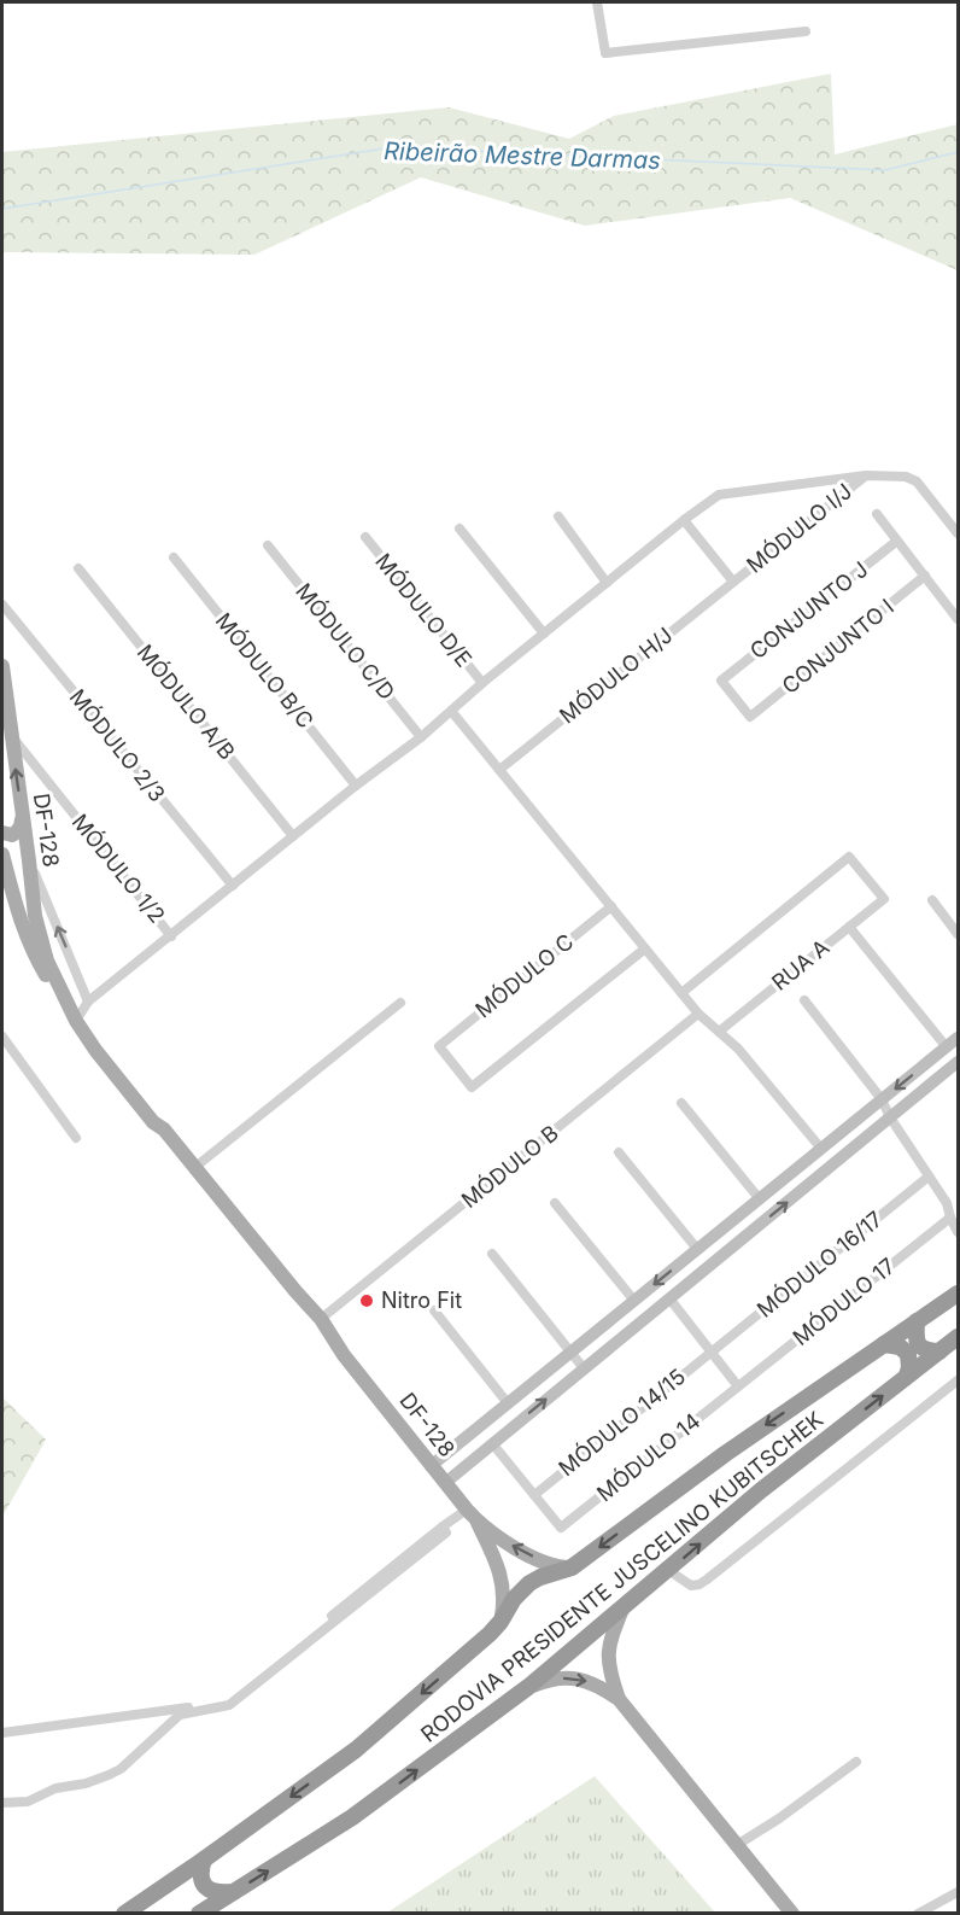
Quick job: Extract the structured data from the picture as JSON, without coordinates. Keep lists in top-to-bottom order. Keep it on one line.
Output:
{"streets":{"highway":["RODOVIA PRESIDENTE JUSCELINO KUBITSCHEK"],"main road":["DF-128"],"street":["MÓDULO I/J","MÓDULO D/E","CONJUNTO J","MÓDULO C/D","CONJUNTO I","MÓDULO B/C","MÓDULO H/J","MÓDULO A/B","MÓDULO 2/3","MÓDULO 1/2","RUA A","MÓDULO C","MÓDULO B","MÓDULO 16/17","MÓDULO 17","MÓDULO 14/15","MÓDULO 14"]},"crossings":[["MÓDULO I/J","MÓDULO H/J"],["CONJUNTO J","CONJUNTO I"],["DF-128","MÓDULO 1/2"],["DF-128","MÓDULO B"],["DF-128","RODOVIA PRESIDENTE JUSCELINO KUBITSCHEK"],["MÓDULO 16/17","MÓDULO 14/15"],["MÓDULO 17","MÓDULO 14"],["MÓDULO 14/15","MÓDULO 14"]],"water":["Ribeirão Mestre Darmas"],"places":["Nitro Fit"]}
